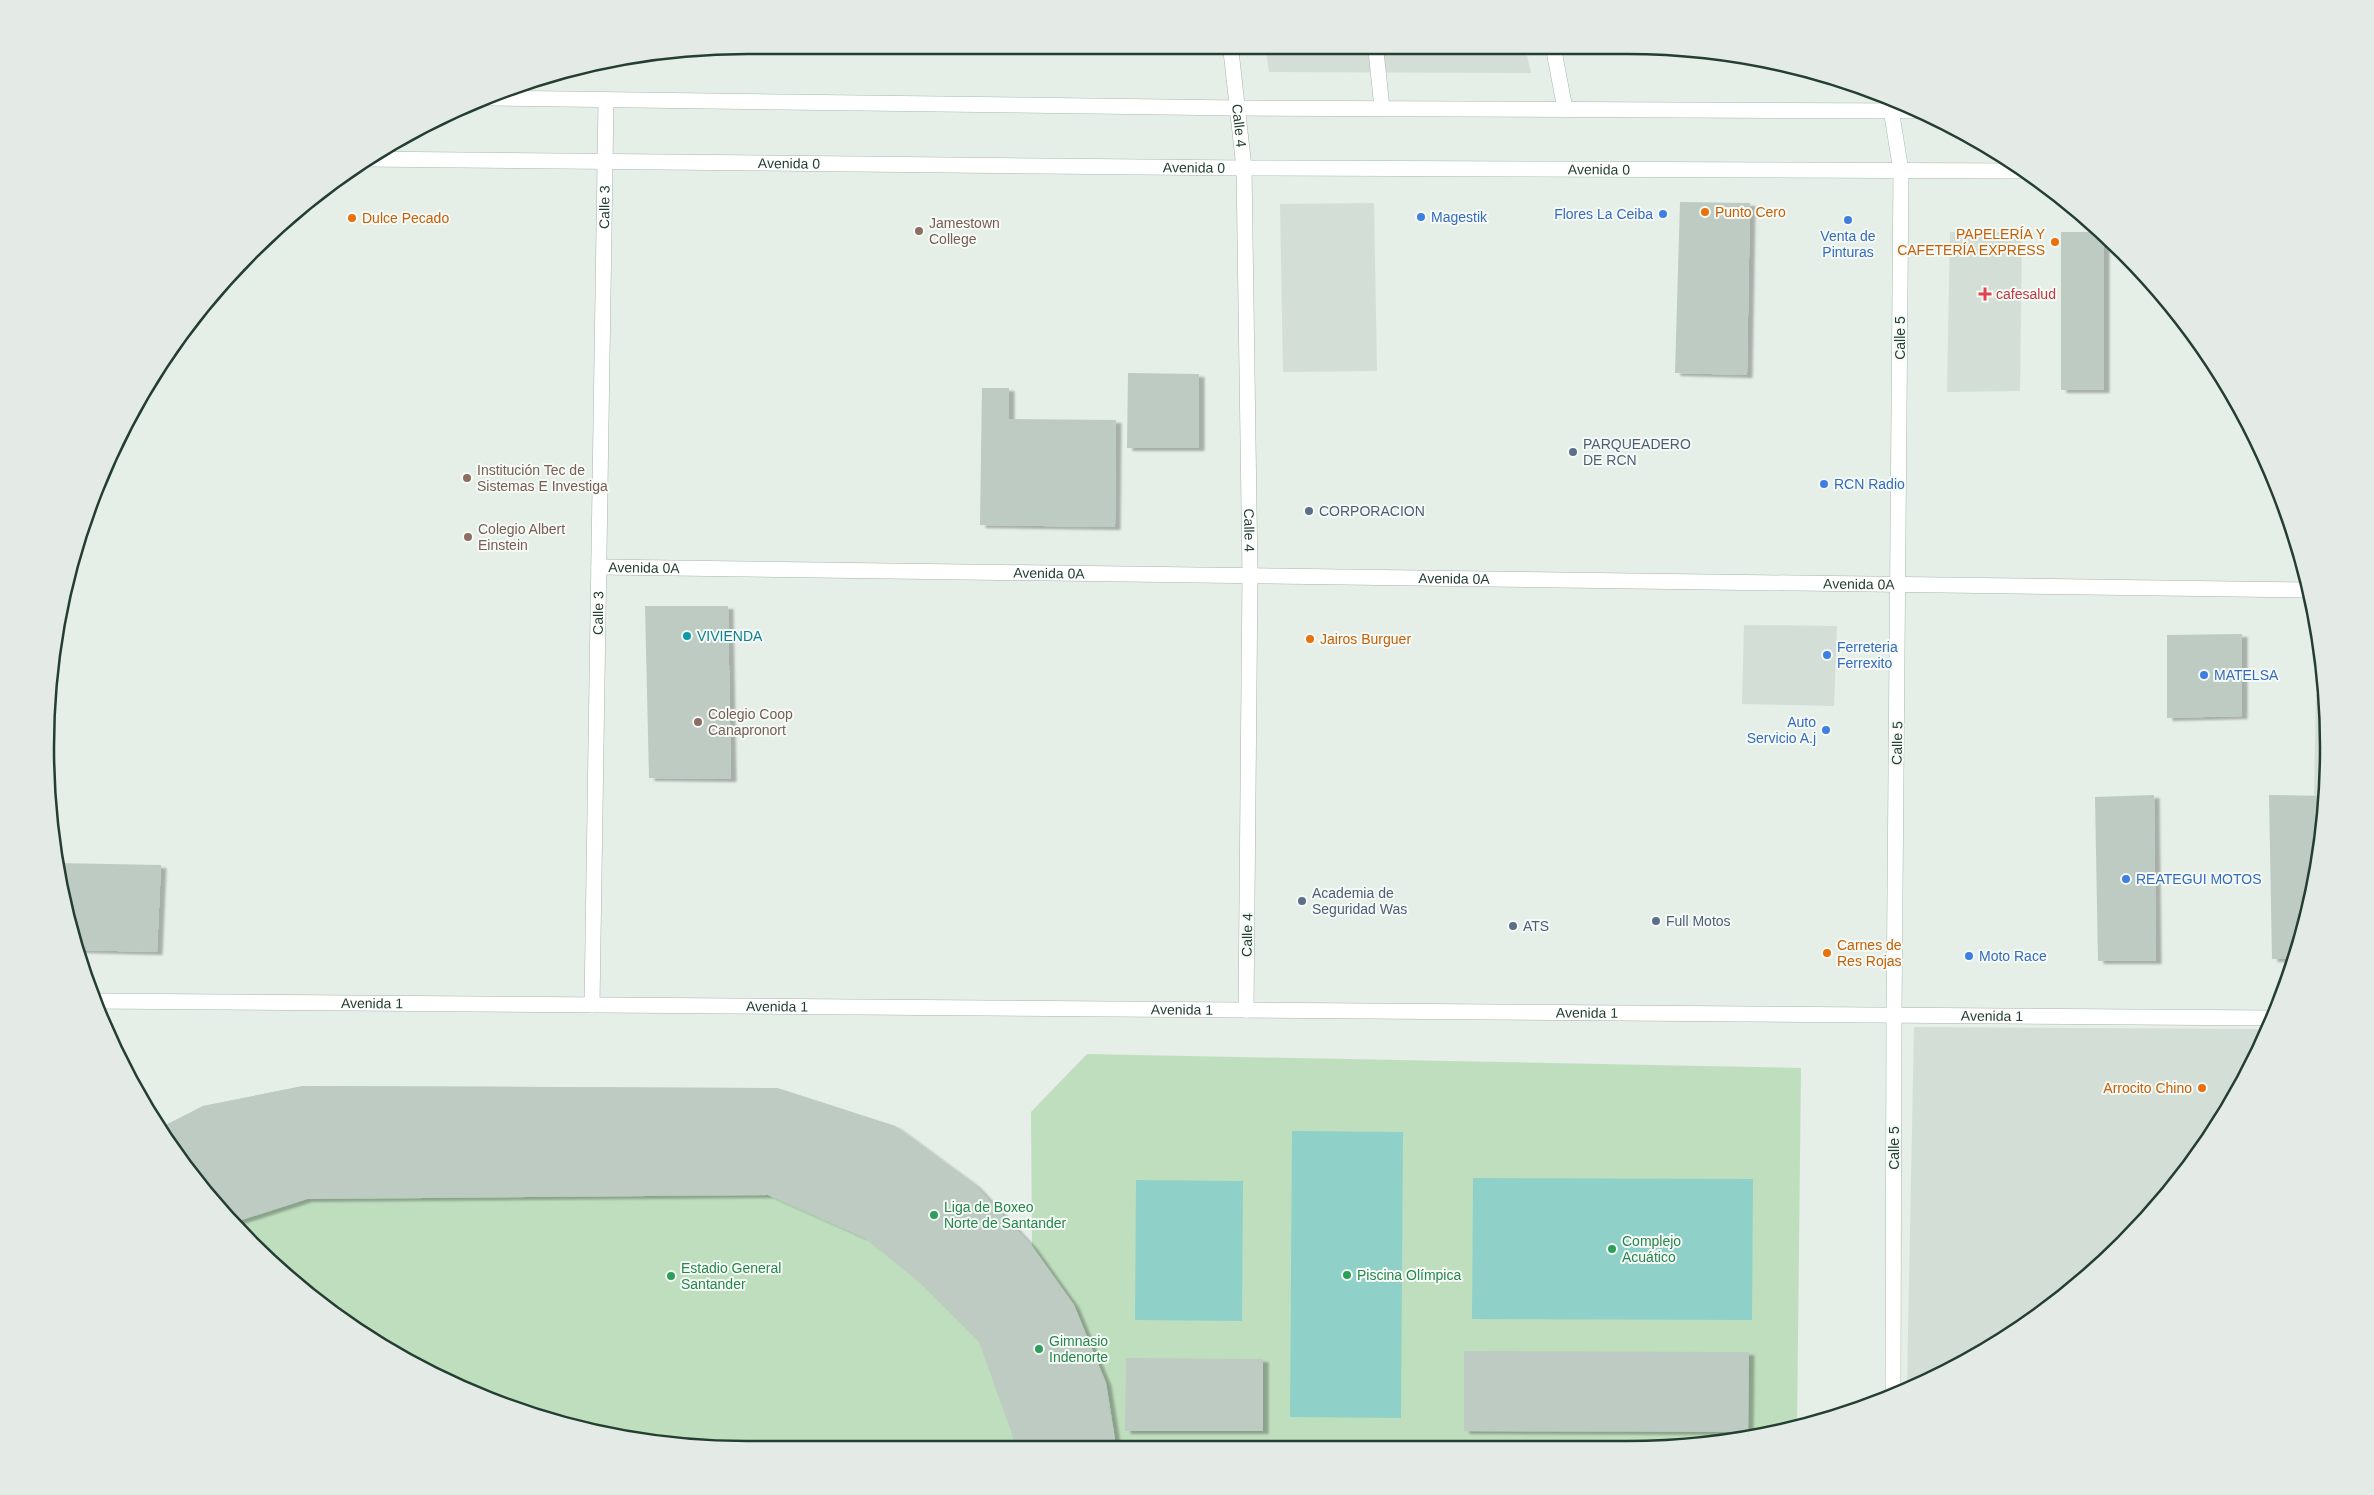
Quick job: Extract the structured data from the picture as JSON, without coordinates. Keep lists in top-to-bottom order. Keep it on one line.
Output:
{"streets":{"street":["Calle 4","Avenida 0","Calle 3","Calle 5","Avenida 0A","Avenida 1"]},"crossings":[["Calle 4","Avenida 0"],["Calle 4","Avenida 0A"],["Calle 4","Avenida 1"],["Avenida 0","Calle 3"],["Avenida 0","Calle 5"],["Calle 3","Avenida 0A"],["Calle 3","Avenida 1"],["Calle 5","Avenida 0A"],["Calle 5","Avenida 1"]],"places":{"other":["Punto Cero","Flores La Ceiba","Magestik","Dulce Pecado","Venta de Pinturas","Jamestown College","PAPELERÍA Y CAFETERÍA EXPRESS","PARQUEADERO DE RCN","Institución Tec de Sistemas E Investiga","RCN Radio","CORPORACION","Colegio Albert Einstein","VIVIENDA","Jairos Burguer","Ferreteria Ferrexito","MATELSA","Colegio Coop Canapronort","Auto Servicio A.j","REATEGUI MOTOS","Academia de Seguridad Was","Full Motos","ATS","Carnes de Res Rojas","Moto Race","Arrocito Chino","Liga de Boxeo Norte de Santander","Complejo Acuático","Piscina Olímpica","Estadio General Santander","Gimnasio Indenorte"],"health":["cafesalud"]}}
